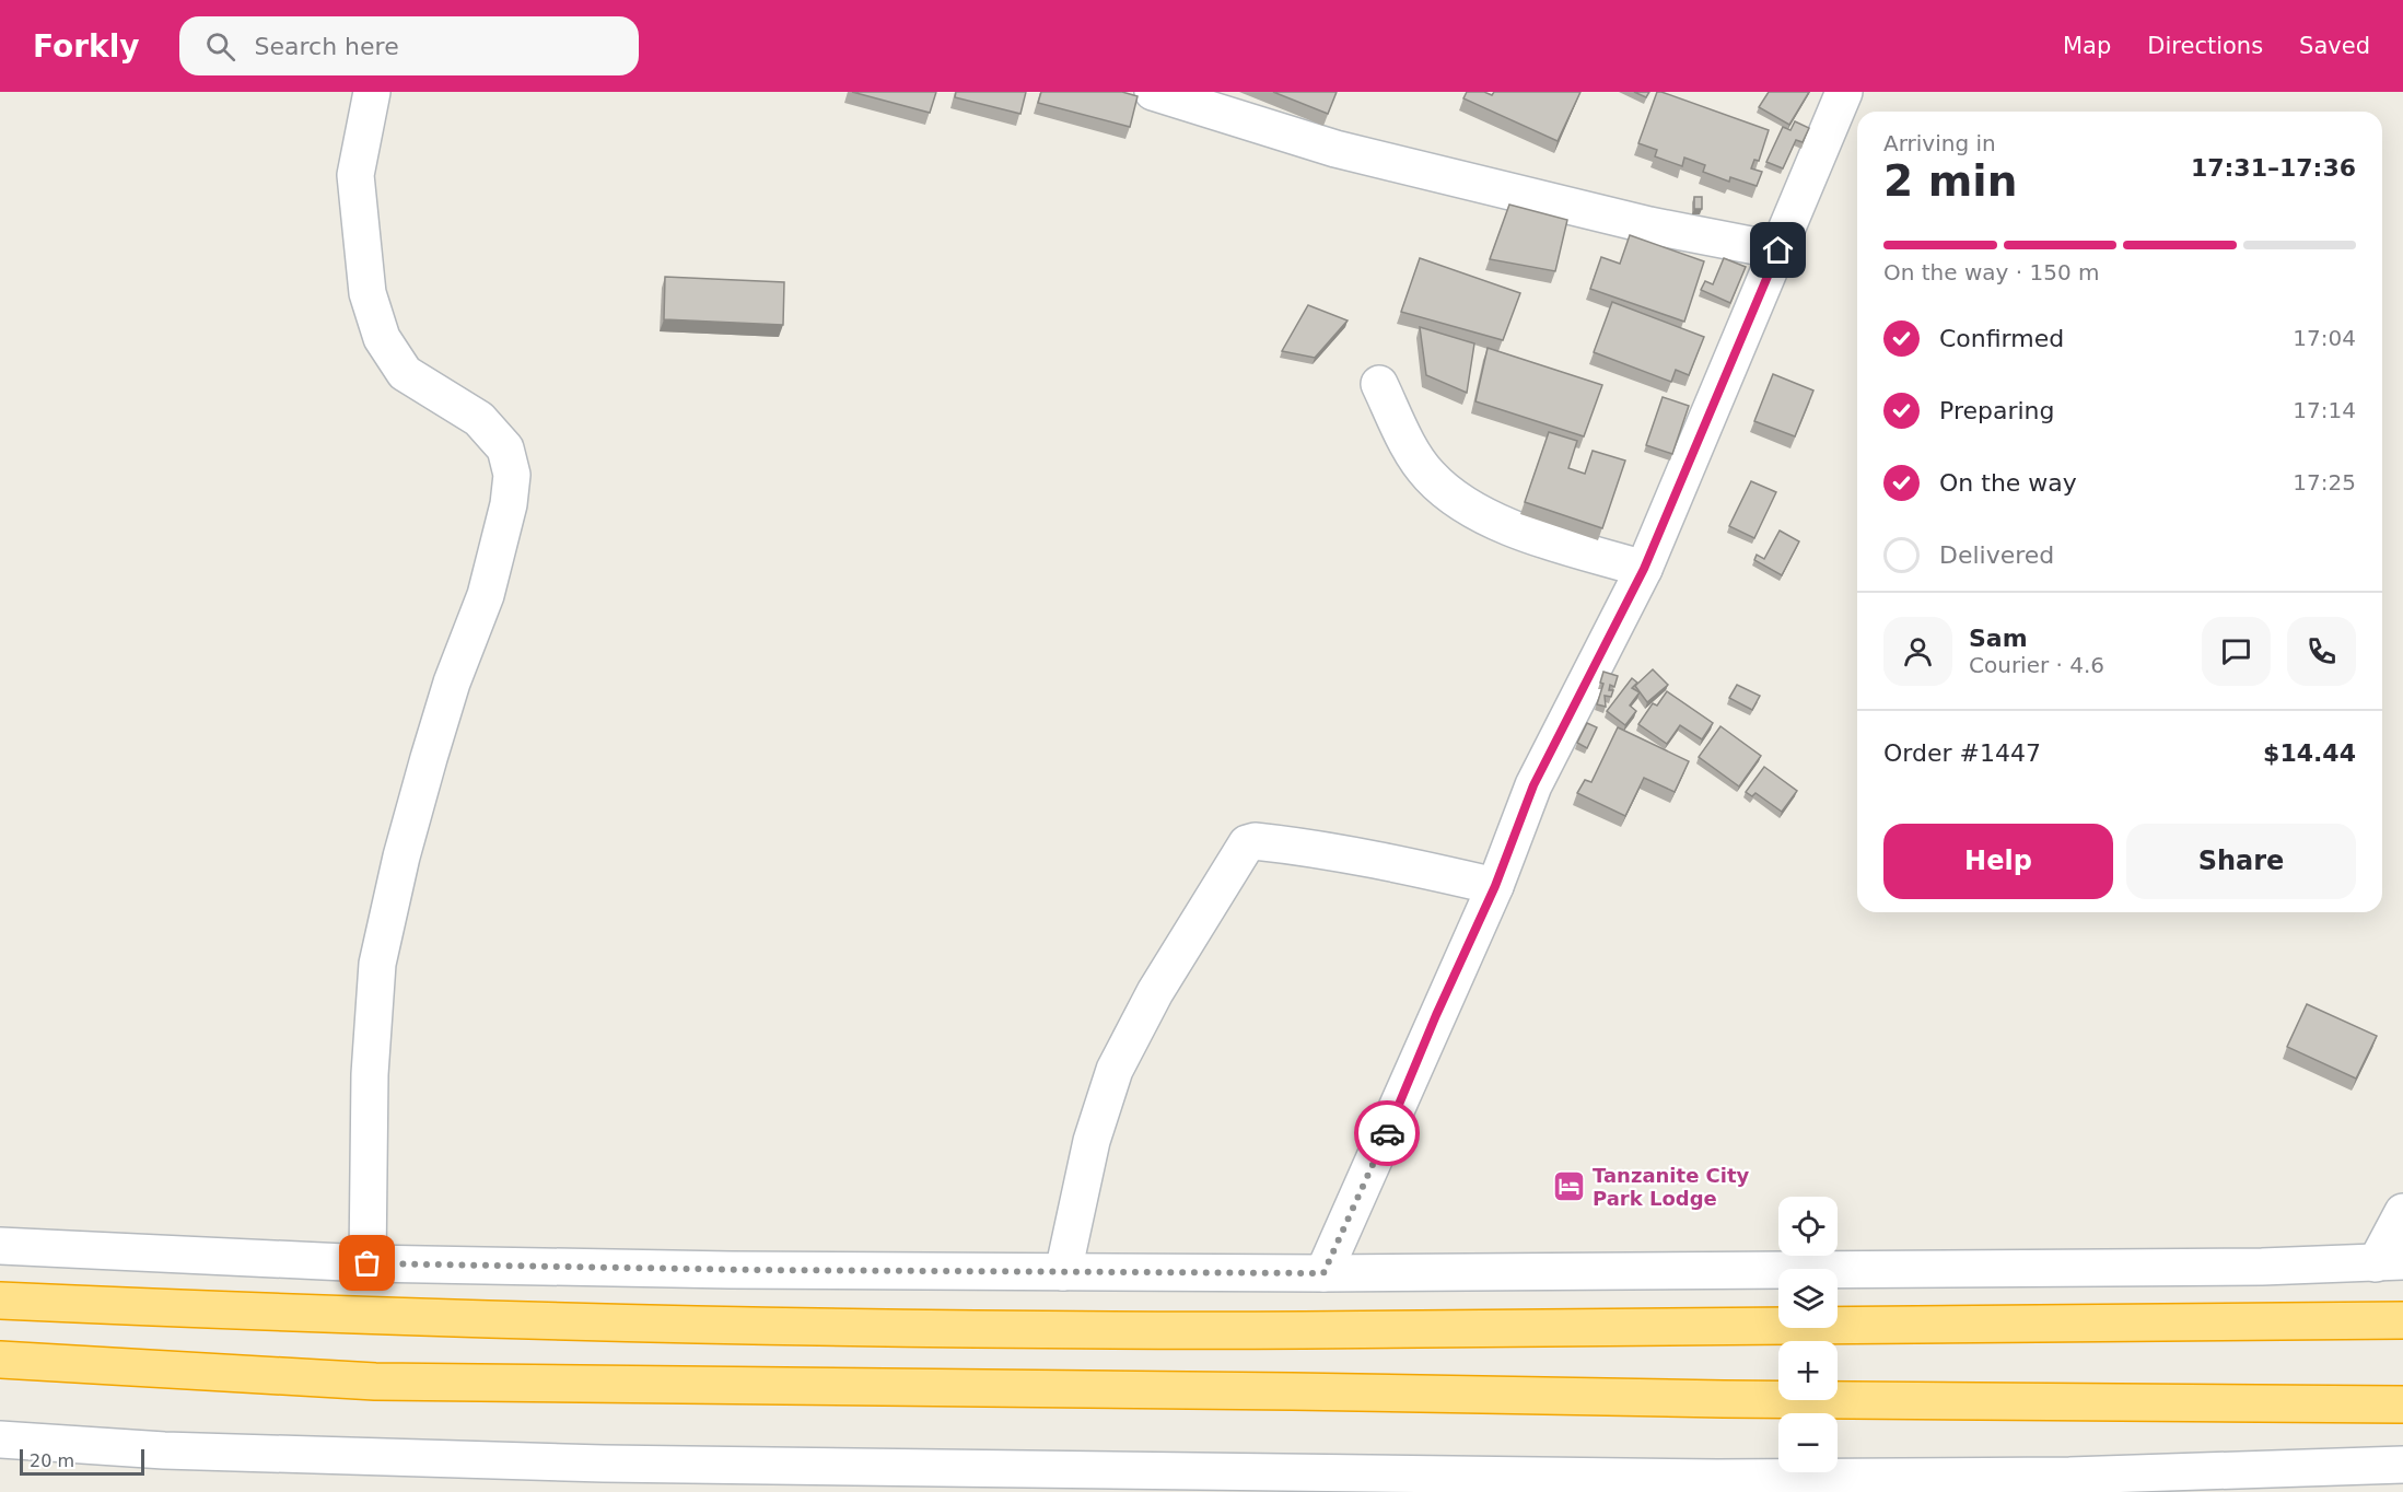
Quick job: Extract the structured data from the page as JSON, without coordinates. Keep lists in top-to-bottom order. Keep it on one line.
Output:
{"places":{"hotel":["Tanzanite City Park Lodge"]},"scale_bar":"20 m","page":{"header":"Forkly","search":"Search here","nav":["Map","Directions","Saved"],"heading":["2 min","Arriving in","17:31–17:36"],"panel":["Sam","Courier · 4.6","Order #1447","$14.44"],"bar":"On the way · 150 m","list":[["Confirmed","17:04"],["Preparing","17:14"],["On the way","17:25"],"Delivered"],"buttons":["Help","Share"],"map_buttons":["+","−"],"scale":"20 m"}}
